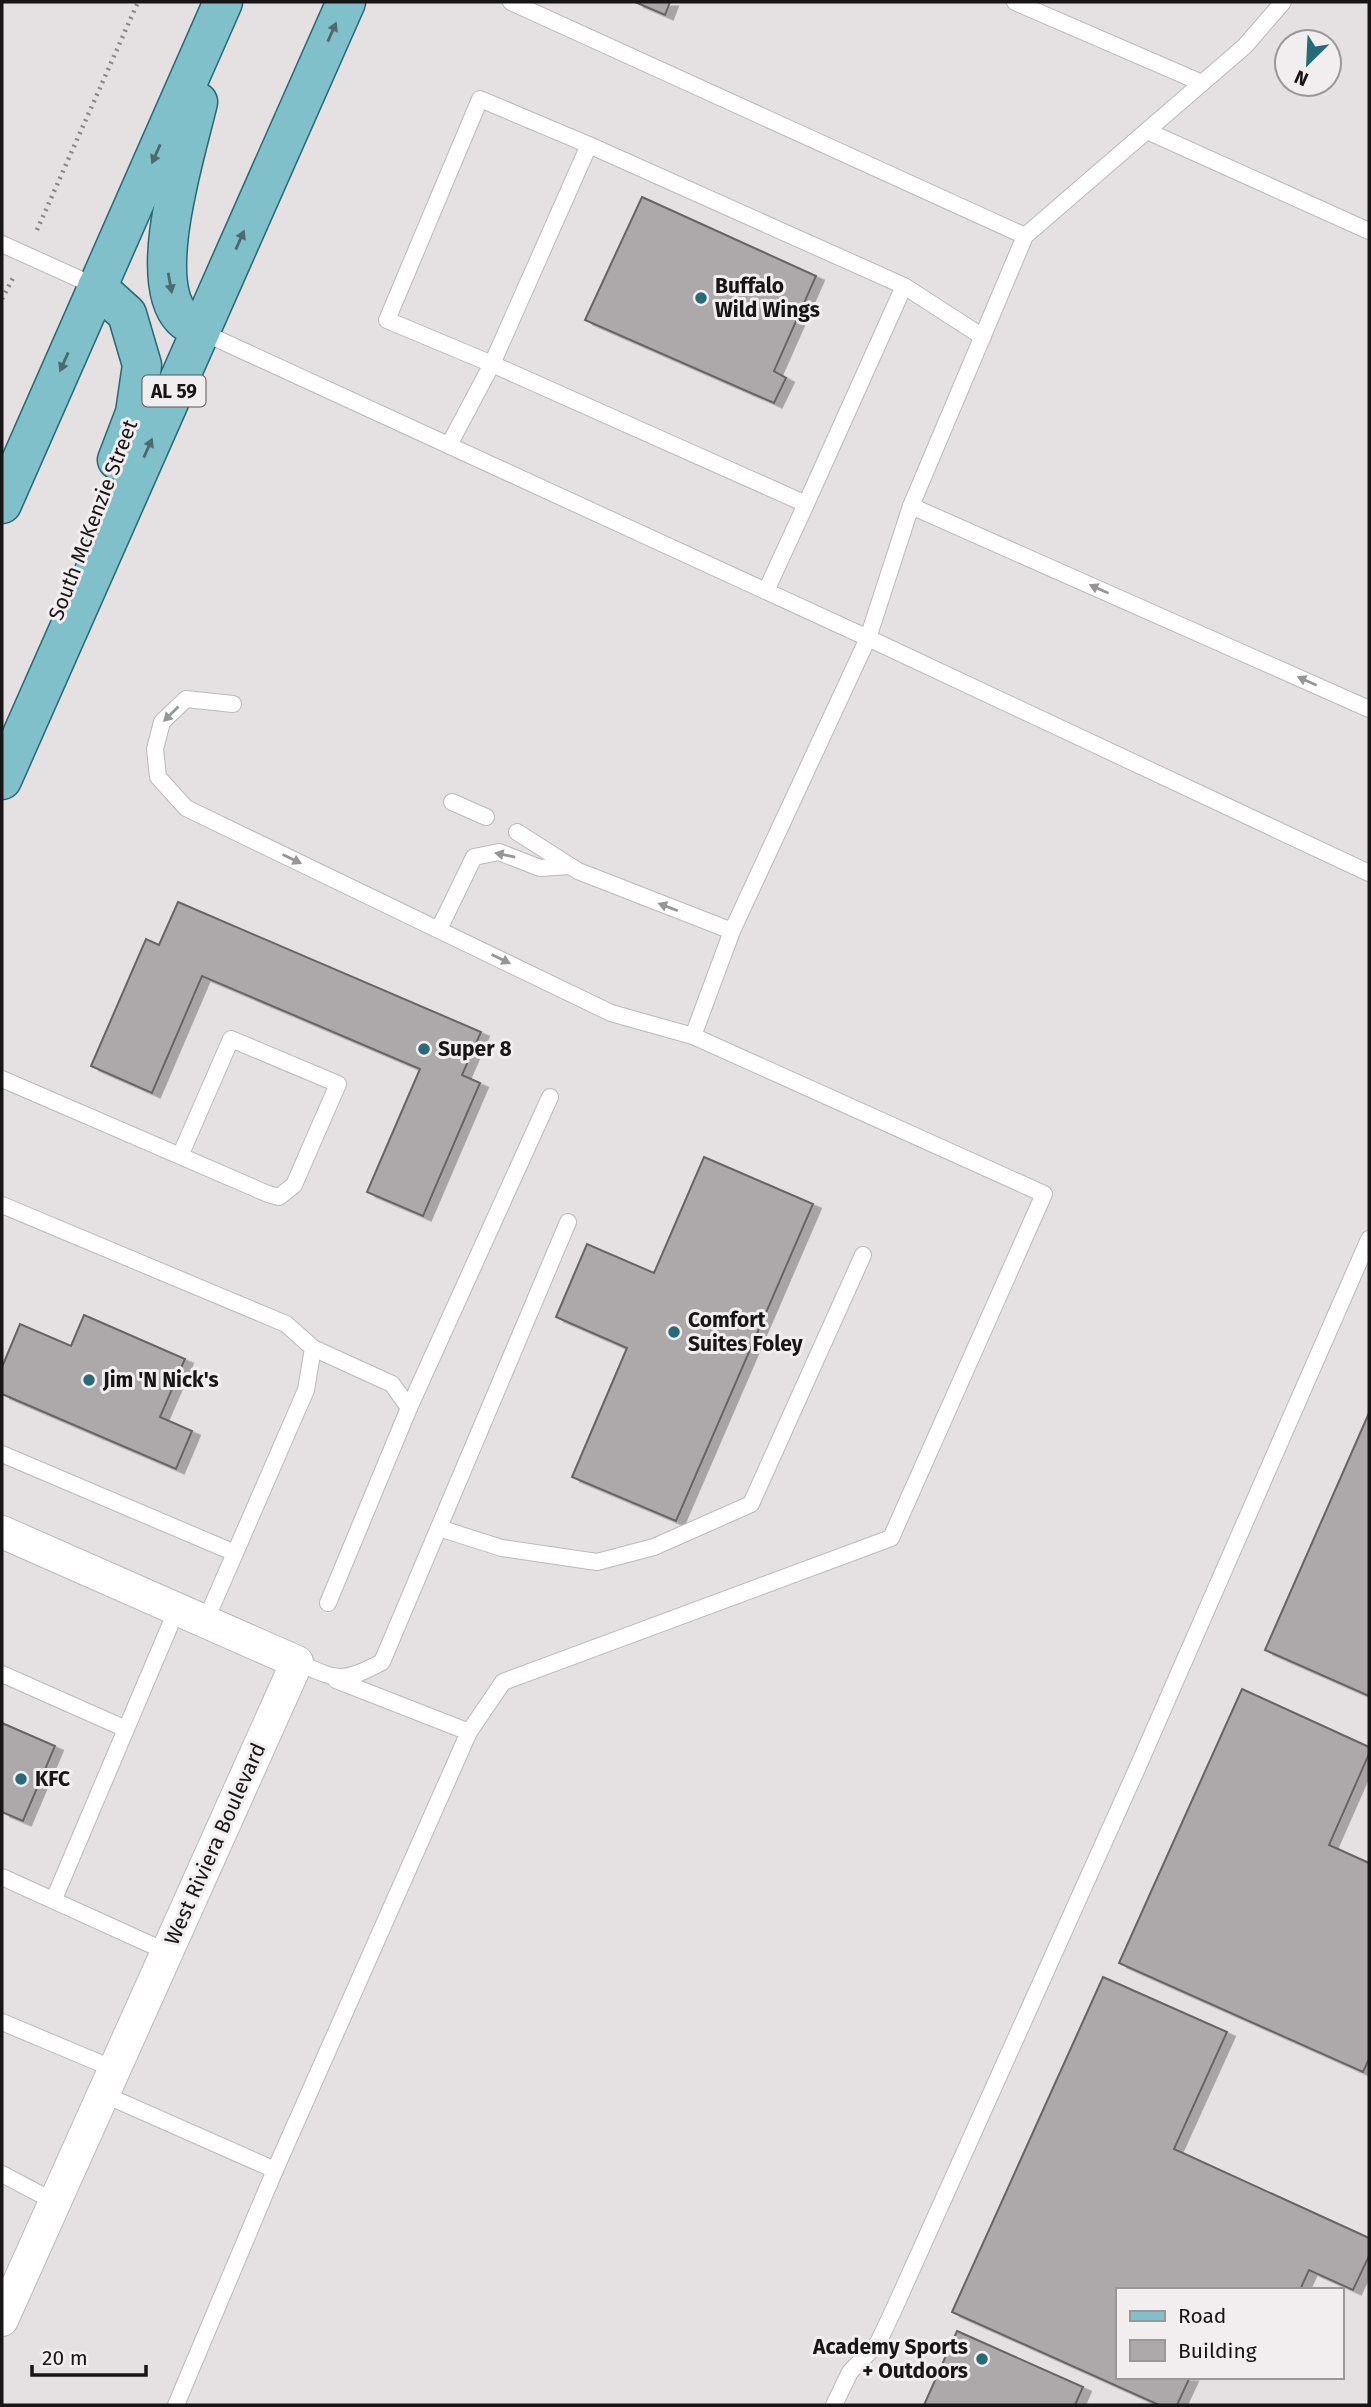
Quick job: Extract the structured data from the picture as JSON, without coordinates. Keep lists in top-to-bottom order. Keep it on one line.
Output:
{"streets":{"main road":["AL 59","South McKenzie Street"],"street":["West Riviera Boulevard"]},"places":["Buffalo Wild Wings","Super 8","Comfort Suites Foley","Jim 'N Nick's","KFC","Academy Sports + Outdoors"],"legend":["Road","Building"],"scale_bar":"20 m","north":"bottom left"}
